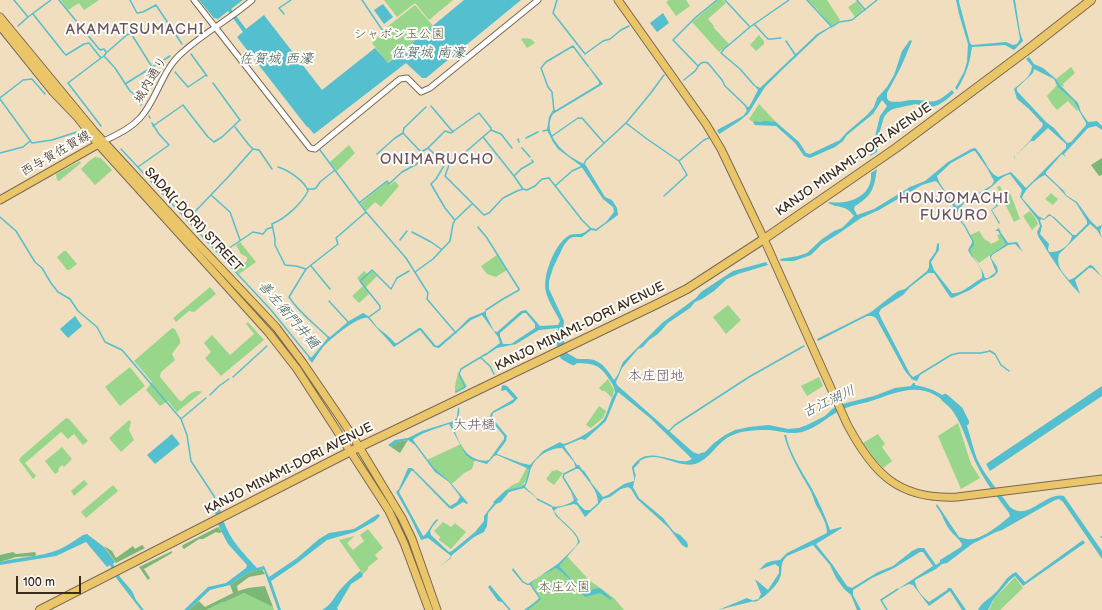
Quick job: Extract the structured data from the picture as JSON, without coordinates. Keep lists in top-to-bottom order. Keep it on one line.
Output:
{"streets":{"highway":["KANJO MINAMI-DORI AVENUE"],"main road":["西与賀佐賀線","SADAI(-DORI) STREET"],"street":["城内通り"]},"crossings":[["城内通り","西与賀佐賀線"],["城内通り","SADAI(-DORI) STREET"],["西与賀佐賀線","SADAI(-DORI) STREET"],["KANJO MINAMI-DORI AVENUE","SADAI(-DORI) STREET"]],"districts":["AKAMATSUMACHI","ONIMARUCHO","HONJOMACHI FUKURO","本庄団地","大井樋"],"water":["佐賀城 南濠","佐賀城 西濠","善左衛門井樋","古江湖川"],"parks":["シャボン玉公園","本庄公園"],"scale_bar":"100 m"}
